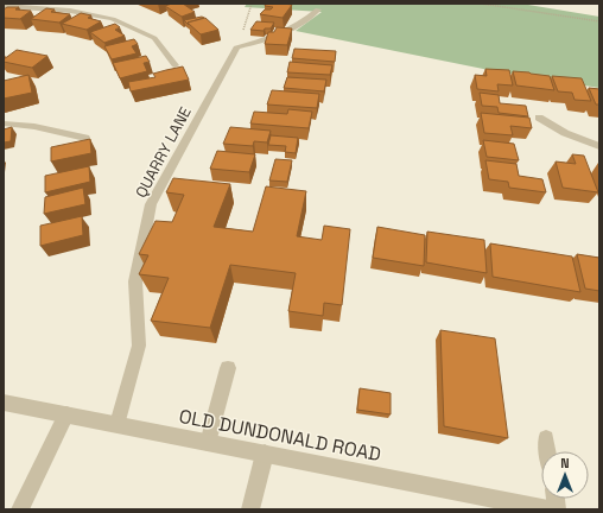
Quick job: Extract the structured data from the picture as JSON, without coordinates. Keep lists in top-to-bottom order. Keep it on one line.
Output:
{"streets":{"street":["QUARRY LANE","OLD DUNDONALD ROAD"]},"crossings":[["QUARRY LANE","OLD DUNDONALD ROAD"]],"north":"top"}
